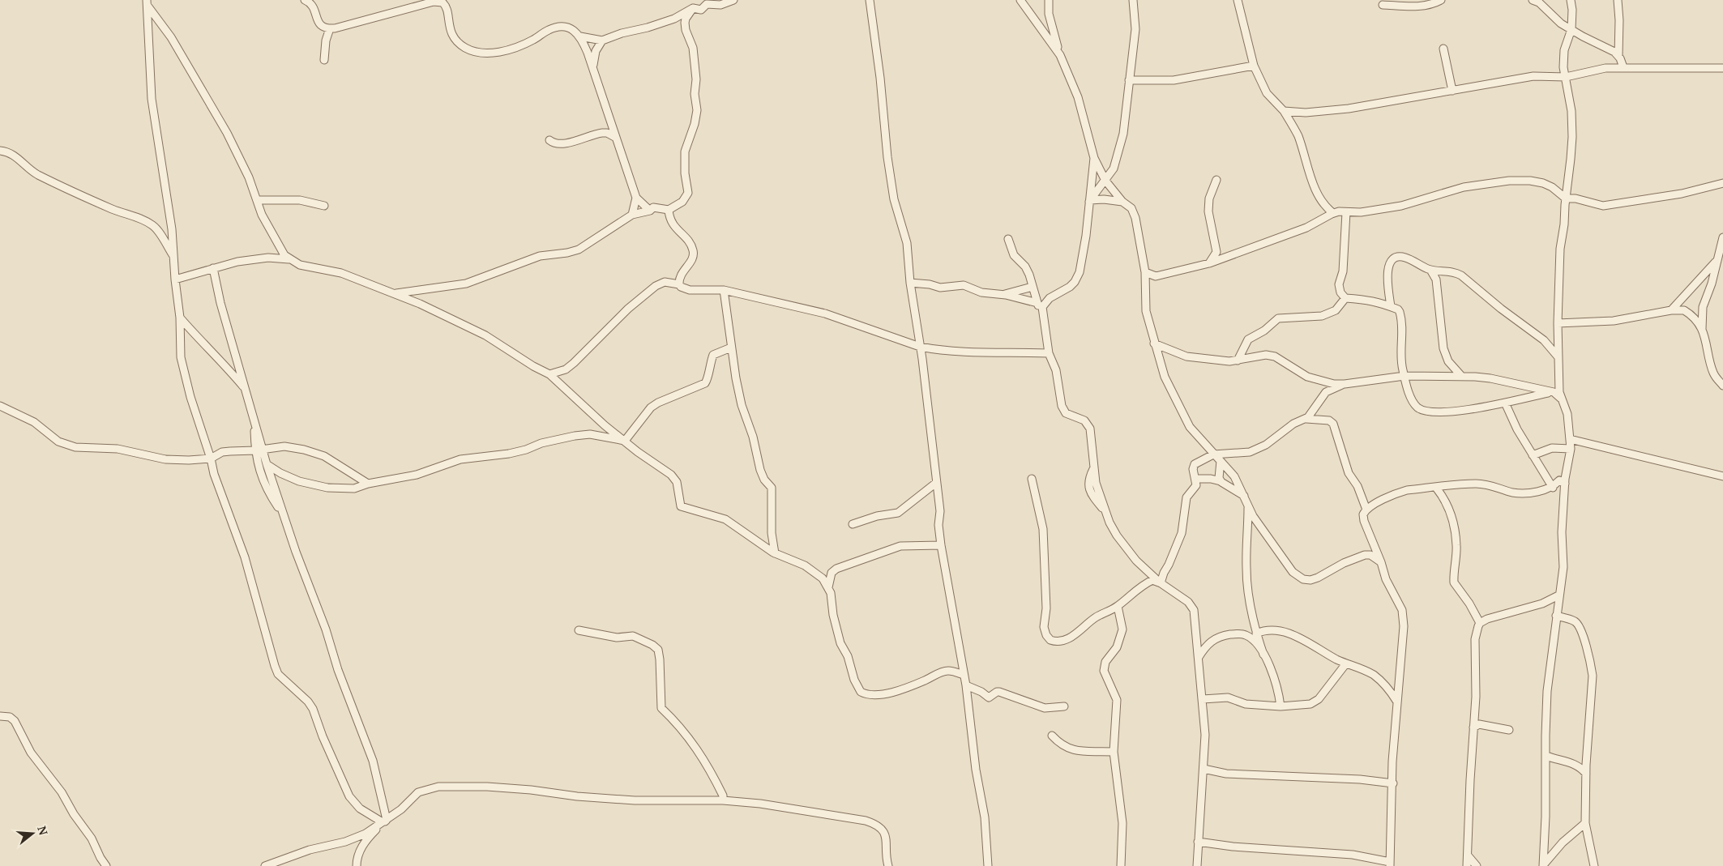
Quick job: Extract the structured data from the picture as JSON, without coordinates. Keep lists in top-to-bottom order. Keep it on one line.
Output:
{"north":"right"}
